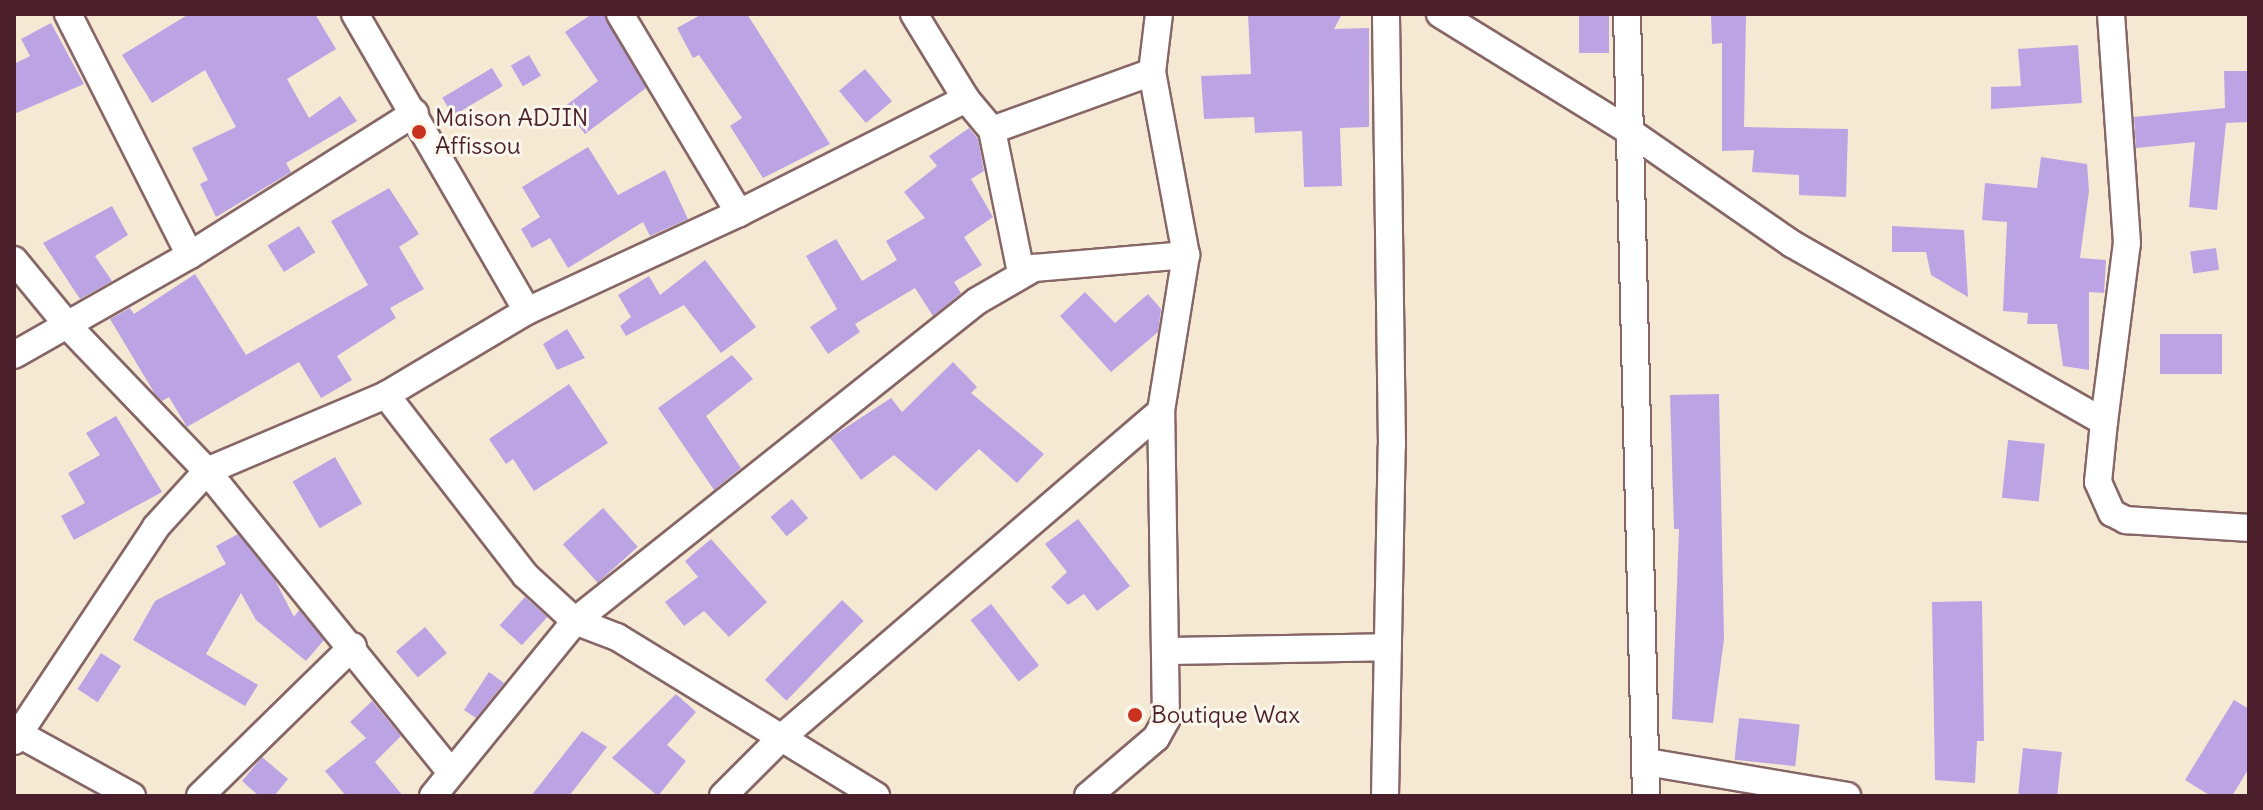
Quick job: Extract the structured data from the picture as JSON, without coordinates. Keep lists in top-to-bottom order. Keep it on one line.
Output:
{"places":["Maison ADJIN Affissou","Boutique Wax"]}
